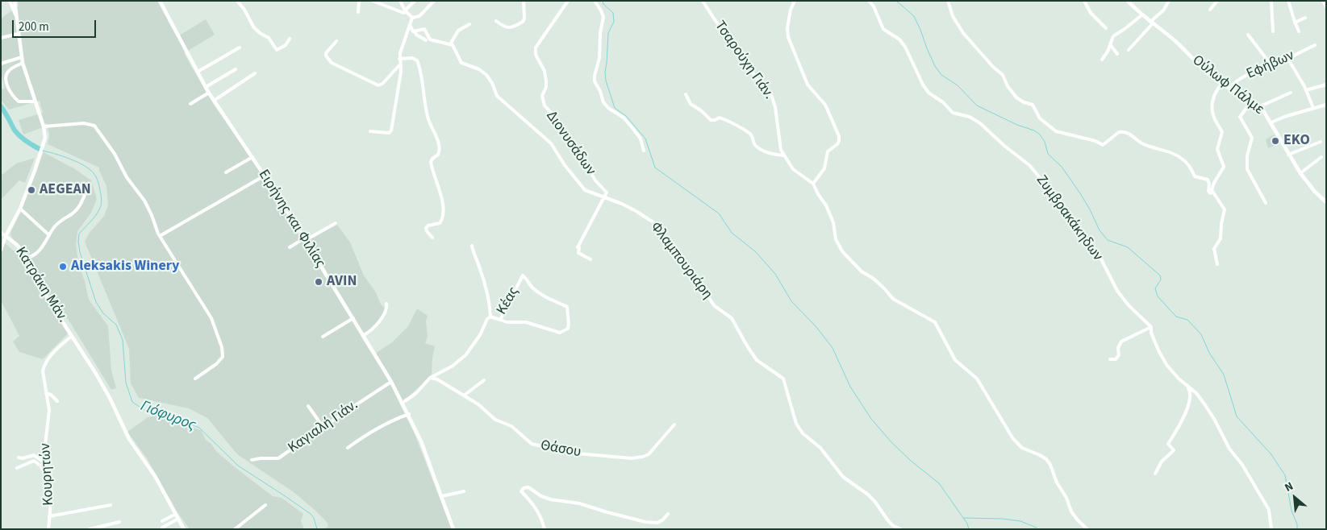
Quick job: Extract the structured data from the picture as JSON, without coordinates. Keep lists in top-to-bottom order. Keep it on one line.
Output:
{"streets":{"street":["Τσαρούχη Γιάν.","Εφήβων","Ούλωφ Πάλμε","Διονυσάδων","Ζυμβρακάκηδων","Ειρήνης και Φιλίας","Φλαμπουριάρη","Κατράκη Μάν.","Κέας","Καγιαλή Γιάν.","Θάσου","Κουρητών"]},"crossings":[["Εφήβων","Ούλωφ Πάλμε"],["Διονυσάδων","Φλαμπουριάρη"],["Ειρήνης και Φιλίας","Καγιαλή Γιάν."],["Κατράκη Μάν.","Κουρητών"]],"water":["Γιόφυρος"],"places":["EKO","AEGEAN","Aleksakis Winery","AVIN"],"scale_bar":"200 m","north":"top left"}
